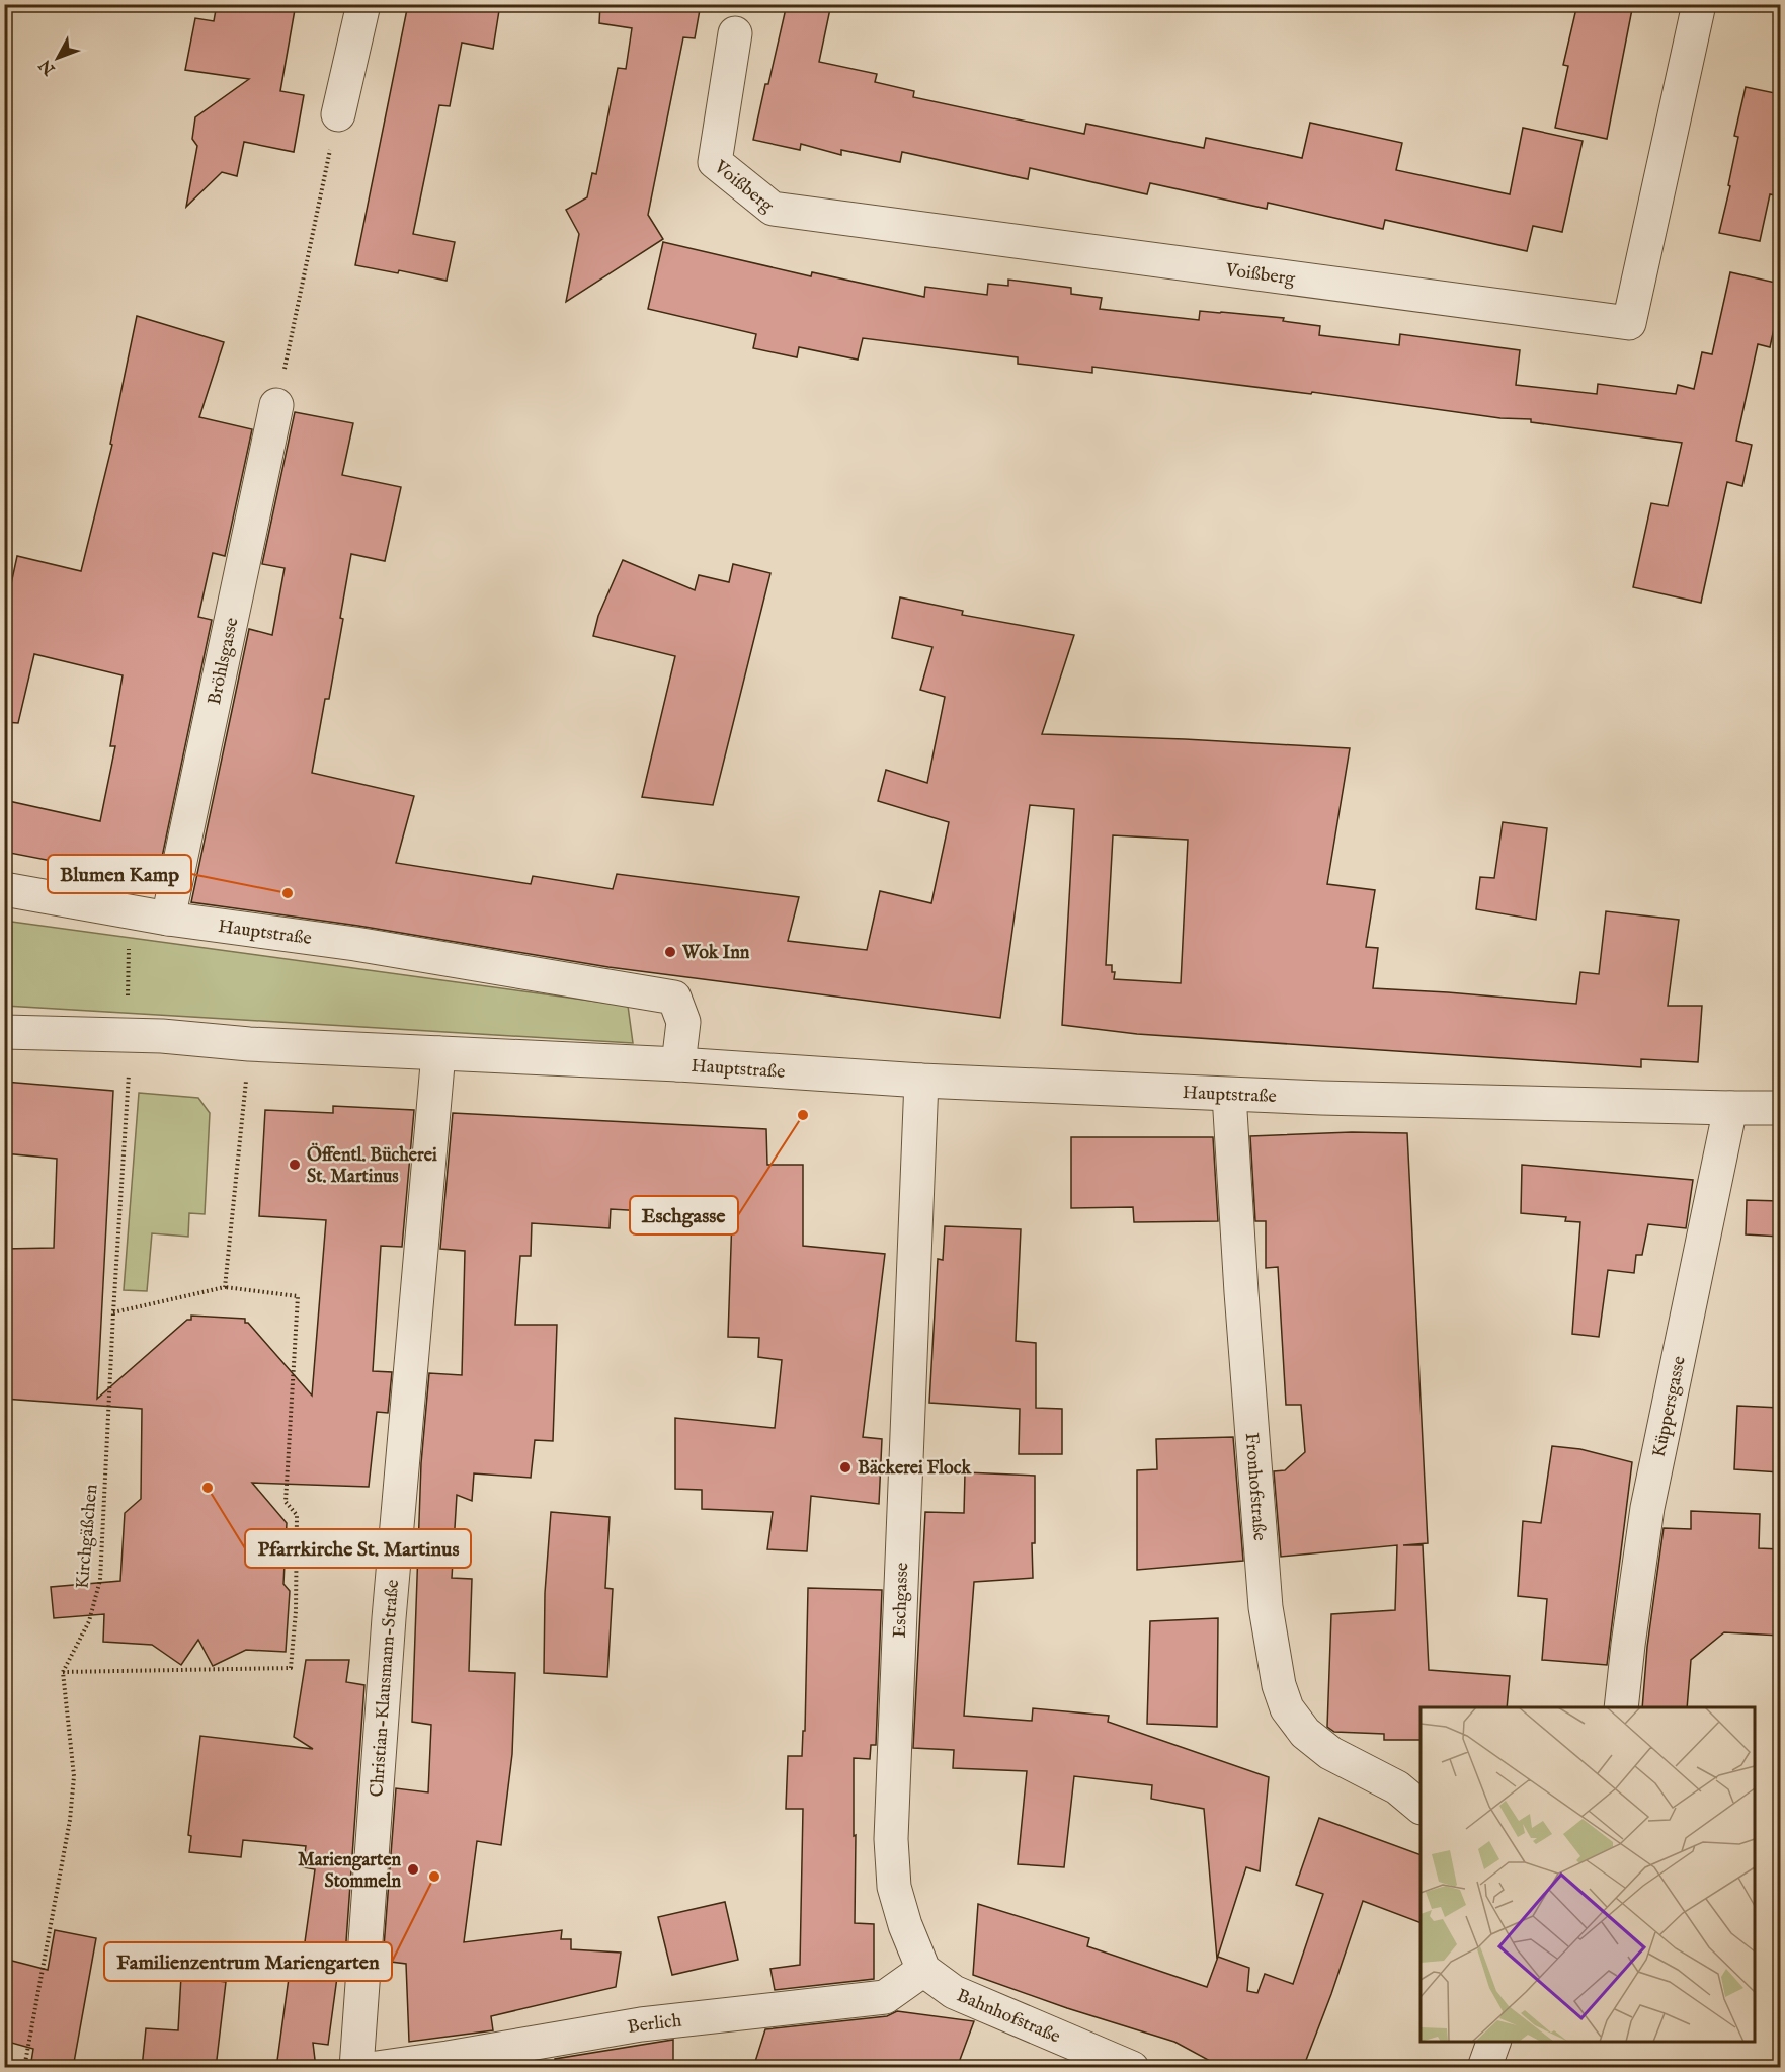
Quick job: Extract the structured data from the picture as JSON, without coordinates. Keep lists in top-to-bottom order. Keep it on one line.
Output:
{"streets":{"street":["Voißberg","Bröhlsgasse","Hauptstraße","Küppersgasse","Fronhofstraße","Eschgasse","Christian-Klausmann-Straße","Bahnhofstraße","Berlich"],"path":["Kirchgäßchen"]},"crossings":[["Bröhlsgasse","Hauptstraße"],["Hauptstraße","Küppersgasse"],["Hauptstraße","Fronhofstraße"],["Hauptstraße","Kirchgäßchen"],["Hauptstraße","Eschgasse"],["Hauptstraße","Christian-Klausmann-Straße"],["Eschgasse","Bahnhofstraße"],["Eschgasse","Berlich"],["Bahnhofstraße","Berlich"]],"places":["Blumen Kamp","Wok Inn","Eschgasse","Öffentl. Bücherei St. Martinus","Bäckerei Flock","Pfarrkirche St. Martinus","Mariengarten Stommeln","Familienzentrum Mariengarten"],"north":"bottom left"}
